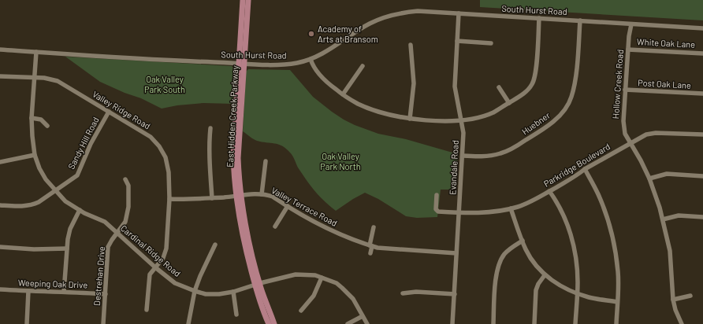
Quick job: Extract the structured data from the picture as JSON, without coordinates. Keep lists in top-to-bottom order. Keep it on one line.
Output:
{"streets":{"main road":["East Hidden Creek Parkway"],"street":["South Hurst Road","White Oak Lane","Hollow Creek Road","Post Oak Lane","Valley Ridge Road","Huebner","Sandy Hill Road","Parkridge Boulevard","Evandale Road","Valley Terrace Road","Cardinal Ridge Road","Destrehan Drive","Weeping Oak Drive"]},"crossings":[["South Hurst Road","Hollow Creek Road"],["South Hurst Road","East Hidden Creek Parkway"],["South Hurst Road","Huebner"],["South Hurst Road","Evandale Road"],["South Hurst Road","Cardinal Ridge Road"],["White Oak Lane","Hollow Creek Road"],["Hollow Creek Road","Post Oak Lane"],["Hollow Creek Road","Parkridge Boulevard"],["Valley Ridge Road","Sandy Hill Road"],["Valley Ridge Road","Valley Terrace Road"],["Valley Ridge Road","Cardinal Ridge Road"],["East Hidden Creek Parkway","Valley Terrace Road"],["East Hidden Creek Parkway","Cardinal Ridge Road"],["Huebner","Evandale Road"],["Sandy Hill Road","Cardinal Ridge Road"],["Parkridge Boulevard","Evandale Road"],["Evandale Road","Valley Terrace Road"],["Cardinal Ridge Road","Destrehan Drive"],["Destrehan Drive","Weeping Oak Drive"]],"parks":["Oak Valley Park South","Oak Valley Park North"],"places":["Academy of Arts at Bransom"]}
